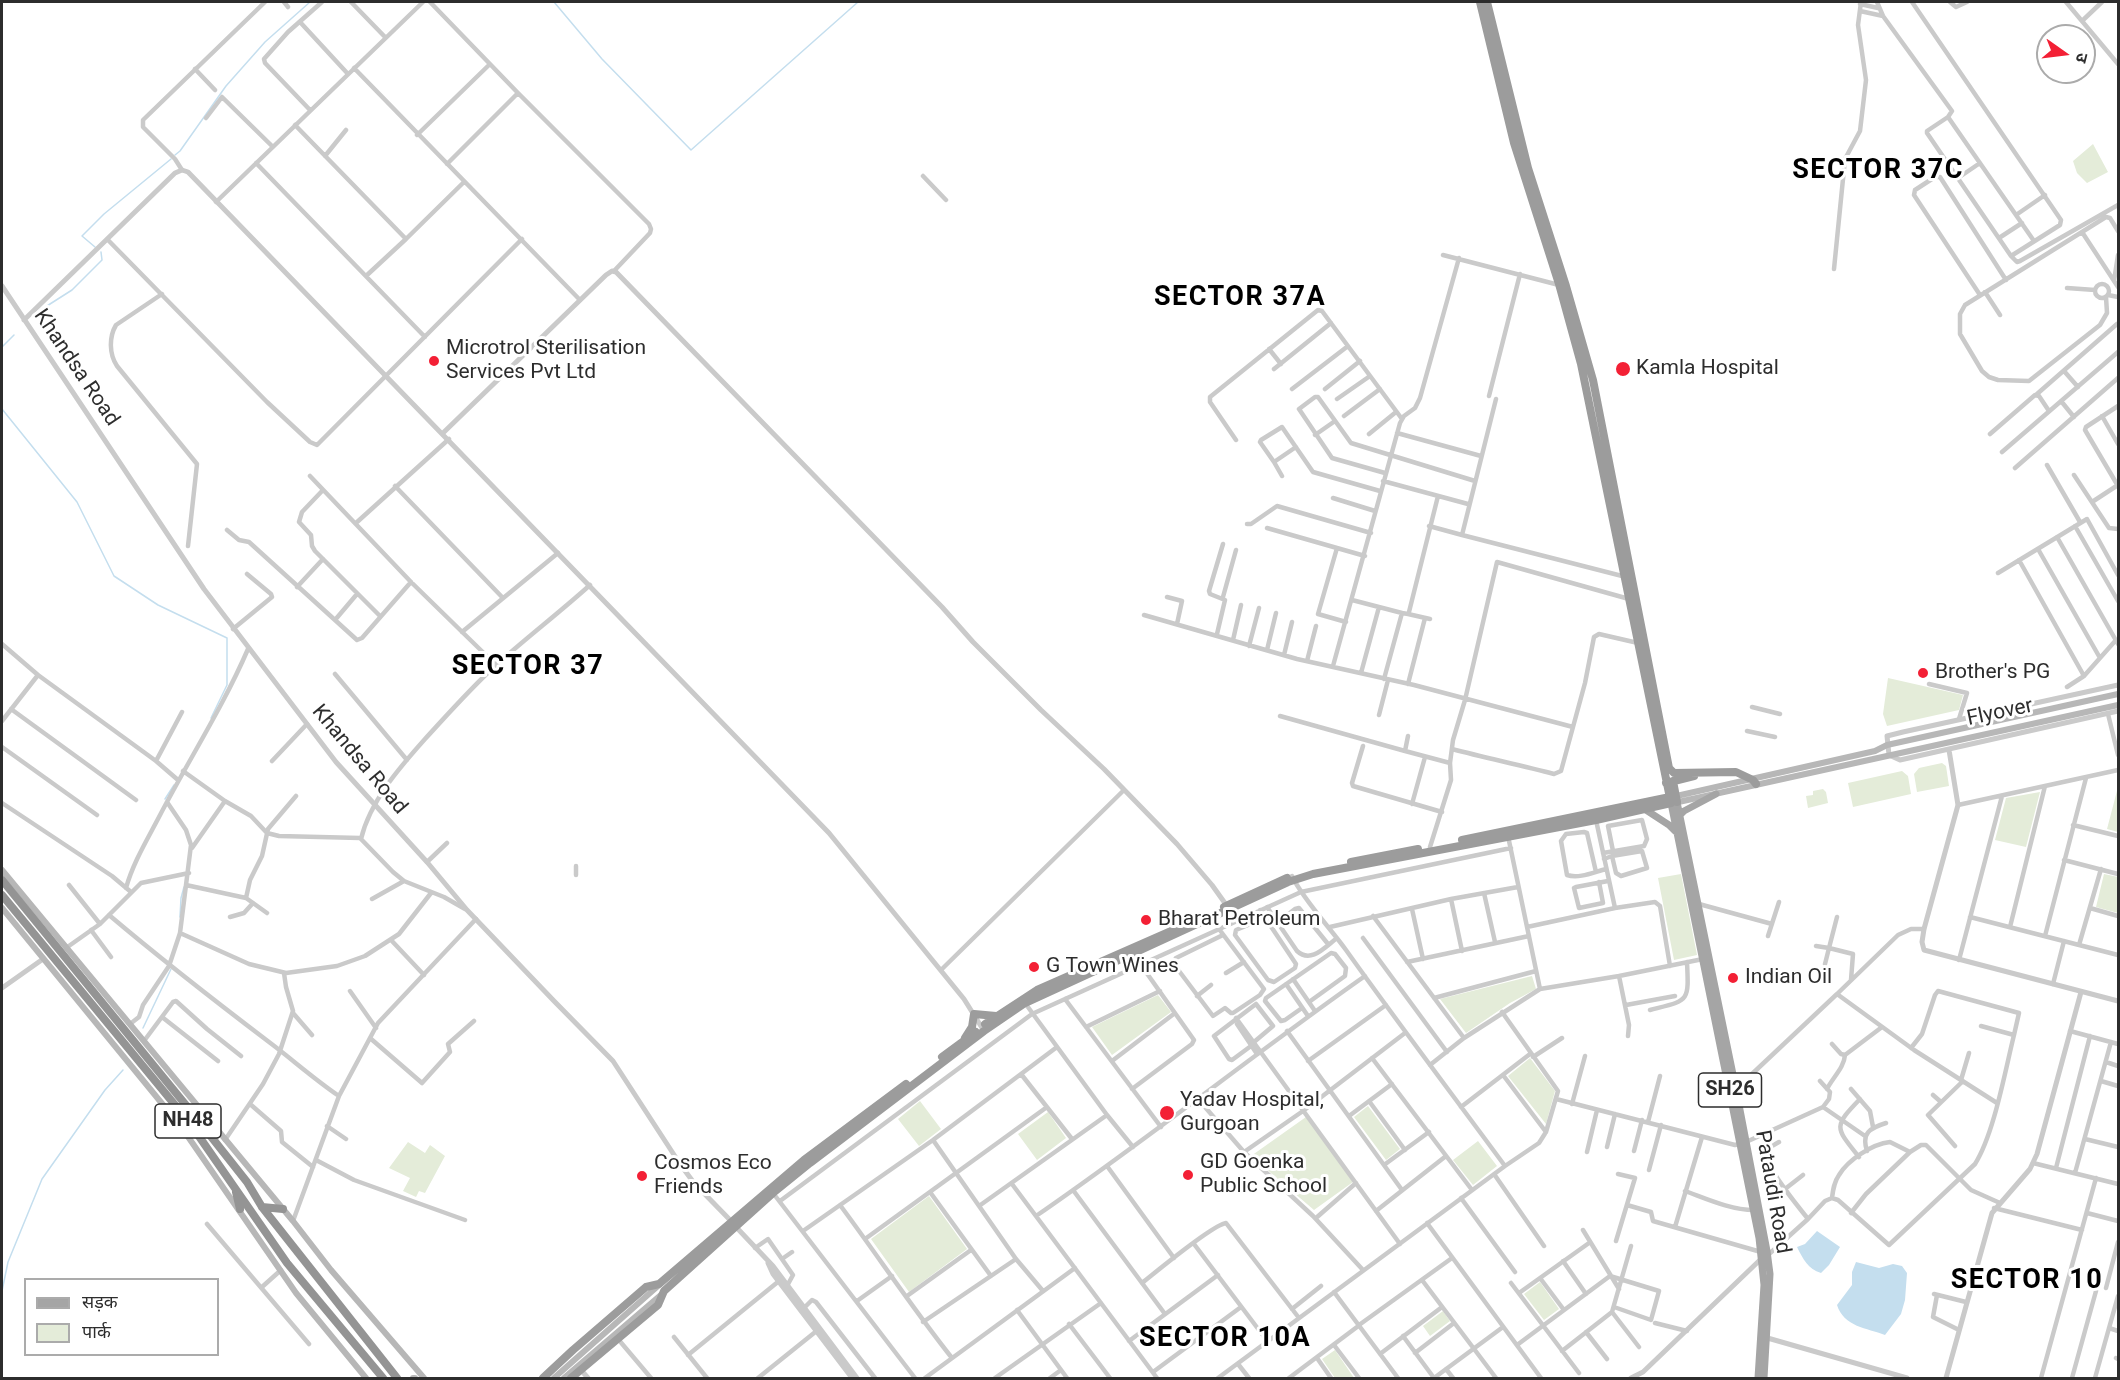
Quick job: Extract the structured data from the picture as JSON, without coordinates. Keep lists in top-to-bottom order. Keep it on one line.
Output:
{"streets":{"highway":["NH48"],"main road":["Flyover","SH26"],"street":["Khandsa Road"]},"districts":["SECTOR 37C","SECTOR 37A","SECTOR 37","SECTOR 10","SECTOR 10A"],"places":["Microtrol Sterilisation Services Pvt Ltd","Kamla Hospital","Brother's PG","Bharat Petroleum","G Town Wines","Indian Oil","Yadav Hospital, Gurgoan","GD Goenka Public School","Cosmos Eco Friends"],"legend":["सड़क","पार्क"],"north":"right"}
